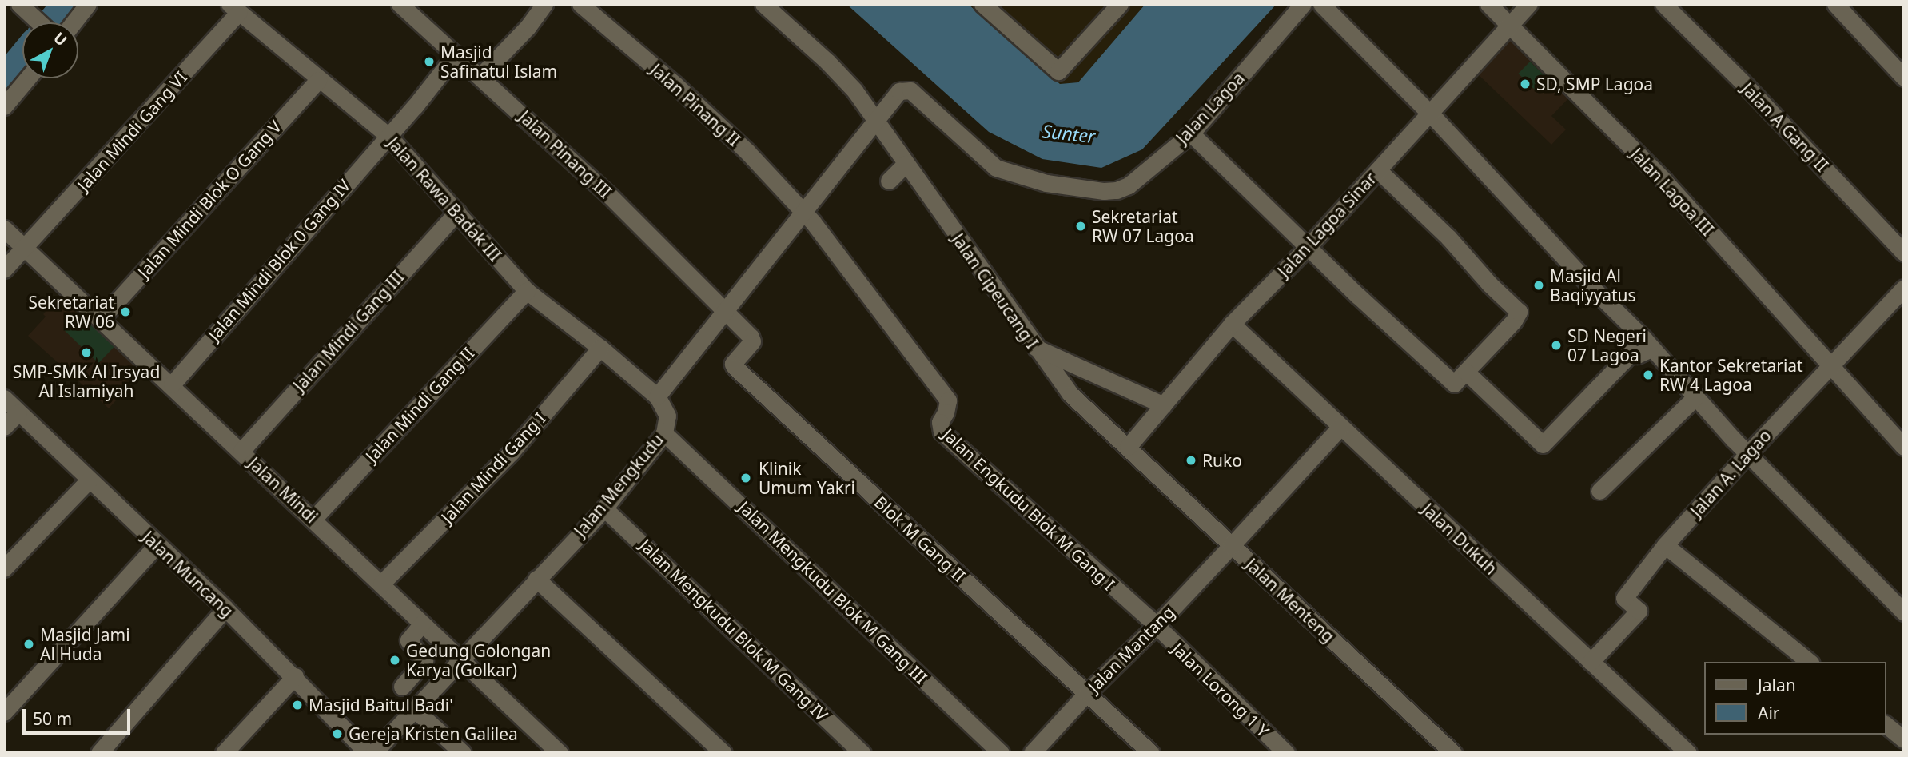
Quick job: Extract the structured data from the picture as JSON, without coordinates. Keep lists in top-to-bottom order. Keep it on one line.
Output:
{"streets":{"street":["Jalan Pinang II","Jalan Lagoa","Jalan A Gang II","Jalan Mindi Gang VI","Jalan Pinang III","Jalan Lagoa III","Jalan Mindi Blok O Gang V","Jalan Rawa Badak III","Jalan Lagoa Sinar","Jalan Mindi Blok 0 Gang IV","Jalan Cipeucang I","Jalan Mindi Gang III","Jalan Mindi Gang II","Jalan Mindi Gang I","Jalan A. Lagao","Jalan Mengkudu","Jalan Mindi","Jalan Engkudu Blok M Gang I","Blok M Gang II","Jalan Dukuh","Jalan Muncang","Jalan Mengkudu Blok M Gang III","Jalan Menteng","Jalan Mengkudu Blok M Gang IV","Jalan Mantang","Jalan Lorong 1 Y"]},"crossings":[["Jalan Pinang II","Jalan Engkudu Blok M Gang I"],["Jalan Lagoa","Jalan Cipeucang I"],["Jalan Mindi Gang VI","Jalan Rawa Badak III"],["Jalan Mindi Gang VI","Jalan Mindi"],["Jalan Pinang III","Jalan Mindi Blok 0 Gang IV"],["Jalan Pinang III","Blok M Gang II"],["Jalan Lagoa III","Jalan Lagoa Sinar"],["Jalan Lagoa III","Jalan A. Lagao"],["Jalan Mindi Blok O Gang V","Jalan Rawa Badak III"],["Jalan Mindi Blok O Gang V","Jalan Mindi"],["Jalan Rawa Badak III","Jalan Mindi Blok 0 Gang IV"],["Jalan Rawa Badak III","Jalan Mindi Gang III"],["Jalan Rawa Badak III","Jalan Mindi Gang II"],["Jalan Rawa Badak III","Jalan Mindi Gang I"],["Jalan Rawa Badak III","Jalan Mengkudu"],["Jalan Lagoa Sinar","Jalan Cipeucang I"],["Jalan Lagoa Sinar","Jalan Dukuh"],["Jalan Lagoa Sinar","Jalan Menteng"],["Jalan Mindi Blok 0 Gang IV","Jalan Mindi"],["Jalan Cipeucang I","Jalan Menteng"],["Jalan Mindi Gang III","Jalan Mindi"],["Jalan Mindi Gang II","Jalan Mindi"],["Jalan Mindi Gang I","Jalan Mindi"],["Jalan A. Lagao","Jalan Dukuh"],["Jalan Mengkudu","Jalan Mindi"],["Jalan Mengkudu","Jalan Mengkudu Blok M Gang III"],["Jalan Mengkudu","Jalan Mengkudu Blok M Gang IV"],["Jalan Engkudu Blok M Gang I","Jalan Mantang"],["Jalan Engkudu Blok M Gang I","Jalan Lorong 1 Y"],["Blok M Gang II","Jalan Mantang"],["Jalan Dukuh","Jalan Mantang"],["Jalan Menteng","Jalan Mantang"],["Jalan Mantang","Jalan Lorong 1 Y"]],"water":["Sunter"],"places":["Masjid Safinatul Islam","SD, SMP Lagoa","Sekretariat RW 07 Lagoa","Masjid Al Baqiyyatus","Sekretariat RW 06","SD Negeri 07 Lagoa","SMP-SMK Al Irsyad Al Islamiyah","Kantor Sekretariat RW 4 Lagoa","Ruko","Klinik Umum Yakri","Masjid Jami Al Huda","Gedung Golongan Karya (Golkar)","Masjid Baitul Badi'","Gereja Kristen Galilea"],"legend":["Jalan","Air"],"scale_bar":"50 m","north":"top right"}
